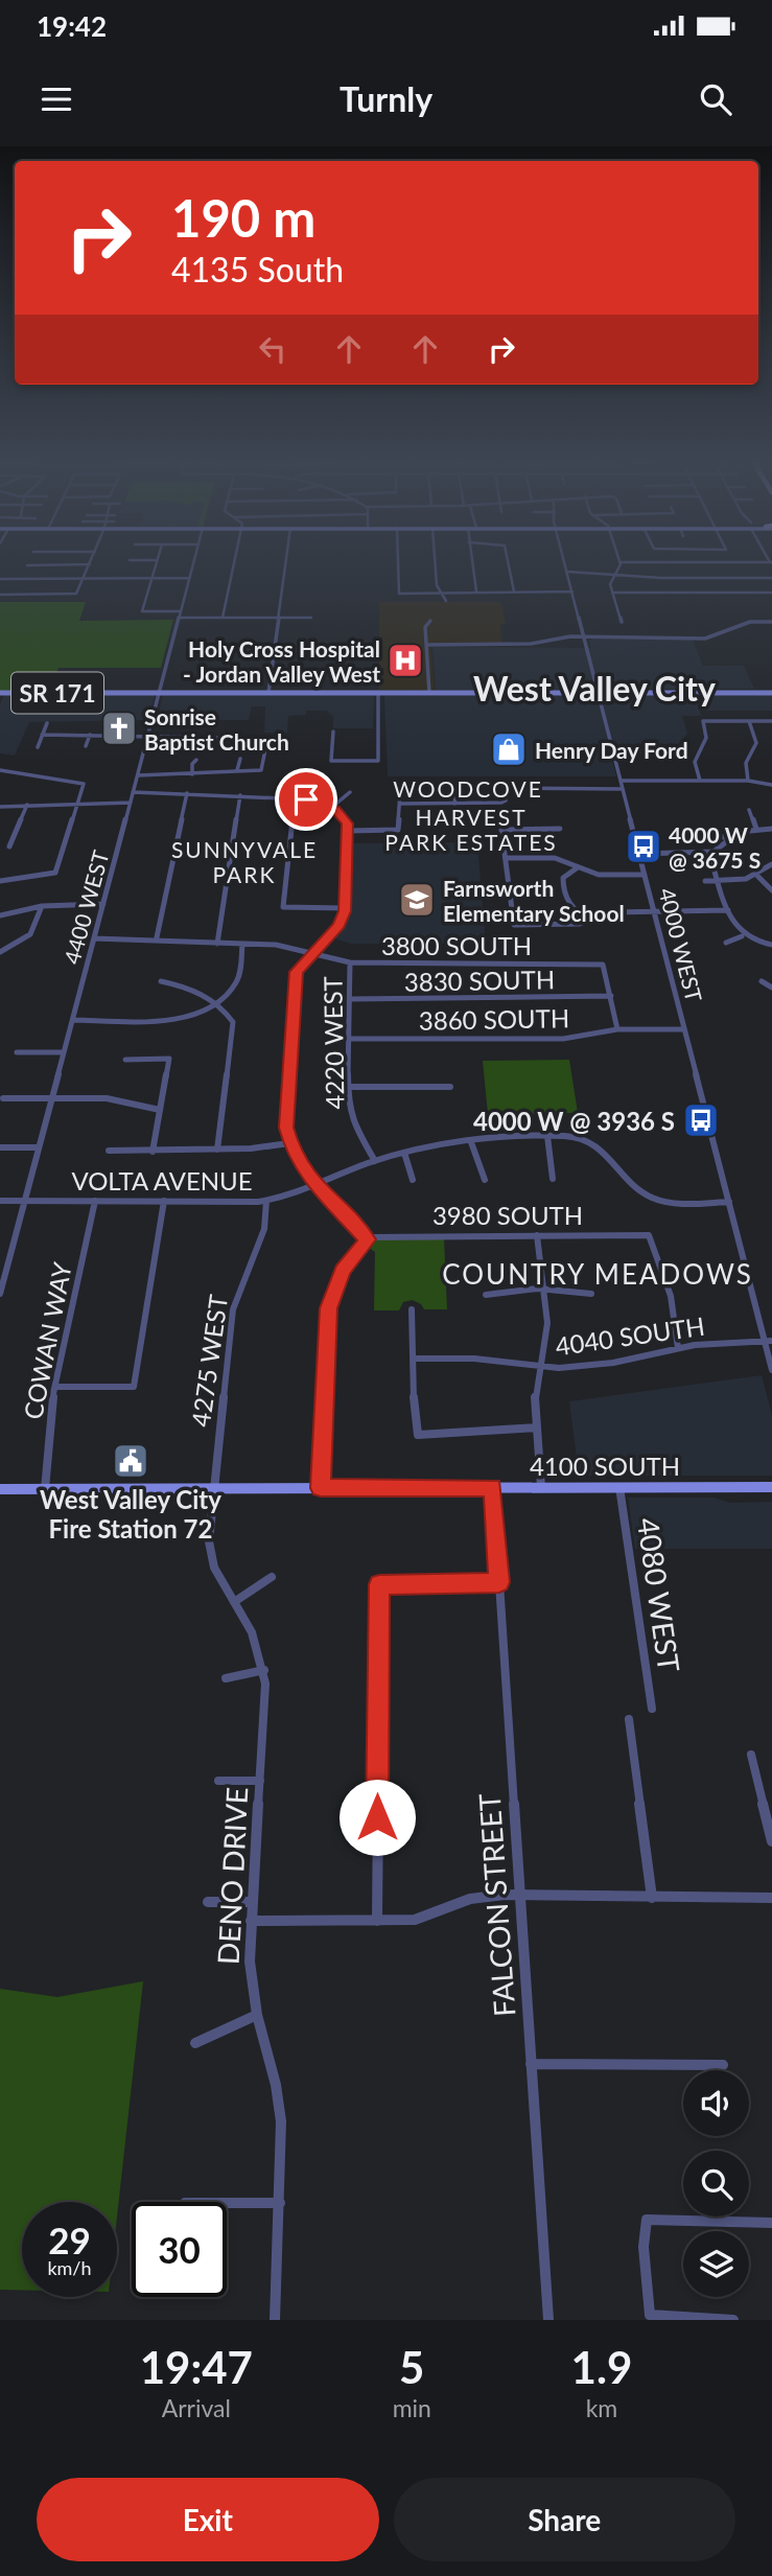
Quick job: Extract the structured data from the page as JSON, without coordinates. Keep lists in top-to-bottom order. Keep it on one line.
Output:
{"streets":{"main road":["SR 171","4100 SOUTH"],"street":["4400 WEST","3800 SOUTH","4000 WEST","3830 SOUTH","3860 SOUTH","4220 WEST","VOLTA AVENUE","3980 SOUTH","4040 SOUTH","COWAN WAY","4275 WEST","4080 WEST","DENO DRIVE","FALCON STREET"]},"crossings":[["SR 171","4400 WEST"],["SR 171","4000 WEST"],["4400 WEST","3800 SOUTH"],["4400 WEST","VOLTA AVENUE"],["3800 SOUTH","3830 SOUTH"],["3800 SOUTH","4220 WEST"],["4000 WEST","3860 SOUTH"],["4000 WEST","VOLTA AVENUE"],["4000 WEST","4040 SOUTH"],["3830 SOUTH","4220 WEST"],["3860 SOUTH","4220 WEST"],["4220 WEST","VOLTA AVENUE"],["VOLTA AVENUE","COWAN WAY"],["VOLTA AVENUE","4275 WEST"],["3980 SOUTH","4040 SOUTH"],["COWAN WAY","4100 SOUTH"],["4275 WEST","4100 SOUTH"],["4275 WEST","DENO DRIVE"],["4100 SOUTH","4080 WEST"],["4100 SOUTH","DENO DRIVE"],["4100 SOUTH","FALCON STREET"]],"districts":["West Valley City","WOODCOVE","HARVEST PARK ESTATES","SUNNYVALE PARK","COUNTRY MEADOWS"],"places":{"hospital":["Holy Cross Hospital - Jordan Valley West"],"church":["Sonrise Baptist Church"],"shop":["Henry Day Ford"],"bus stop":["4000 W @ 3675 S","4000 W @ 3936 S"],"school or university":["Farnsworth Elementary School"],"public building":["West Valley City Fire Station 72"]},"page":{"status":"19:42","header":"Turnly","turn":["190 m","4135 South"],"speed":"29 km/h","limit":"30","eta":["19:47","Arrival","5","min","1.9","km"],"buttons":["Exit","Share"]}}
